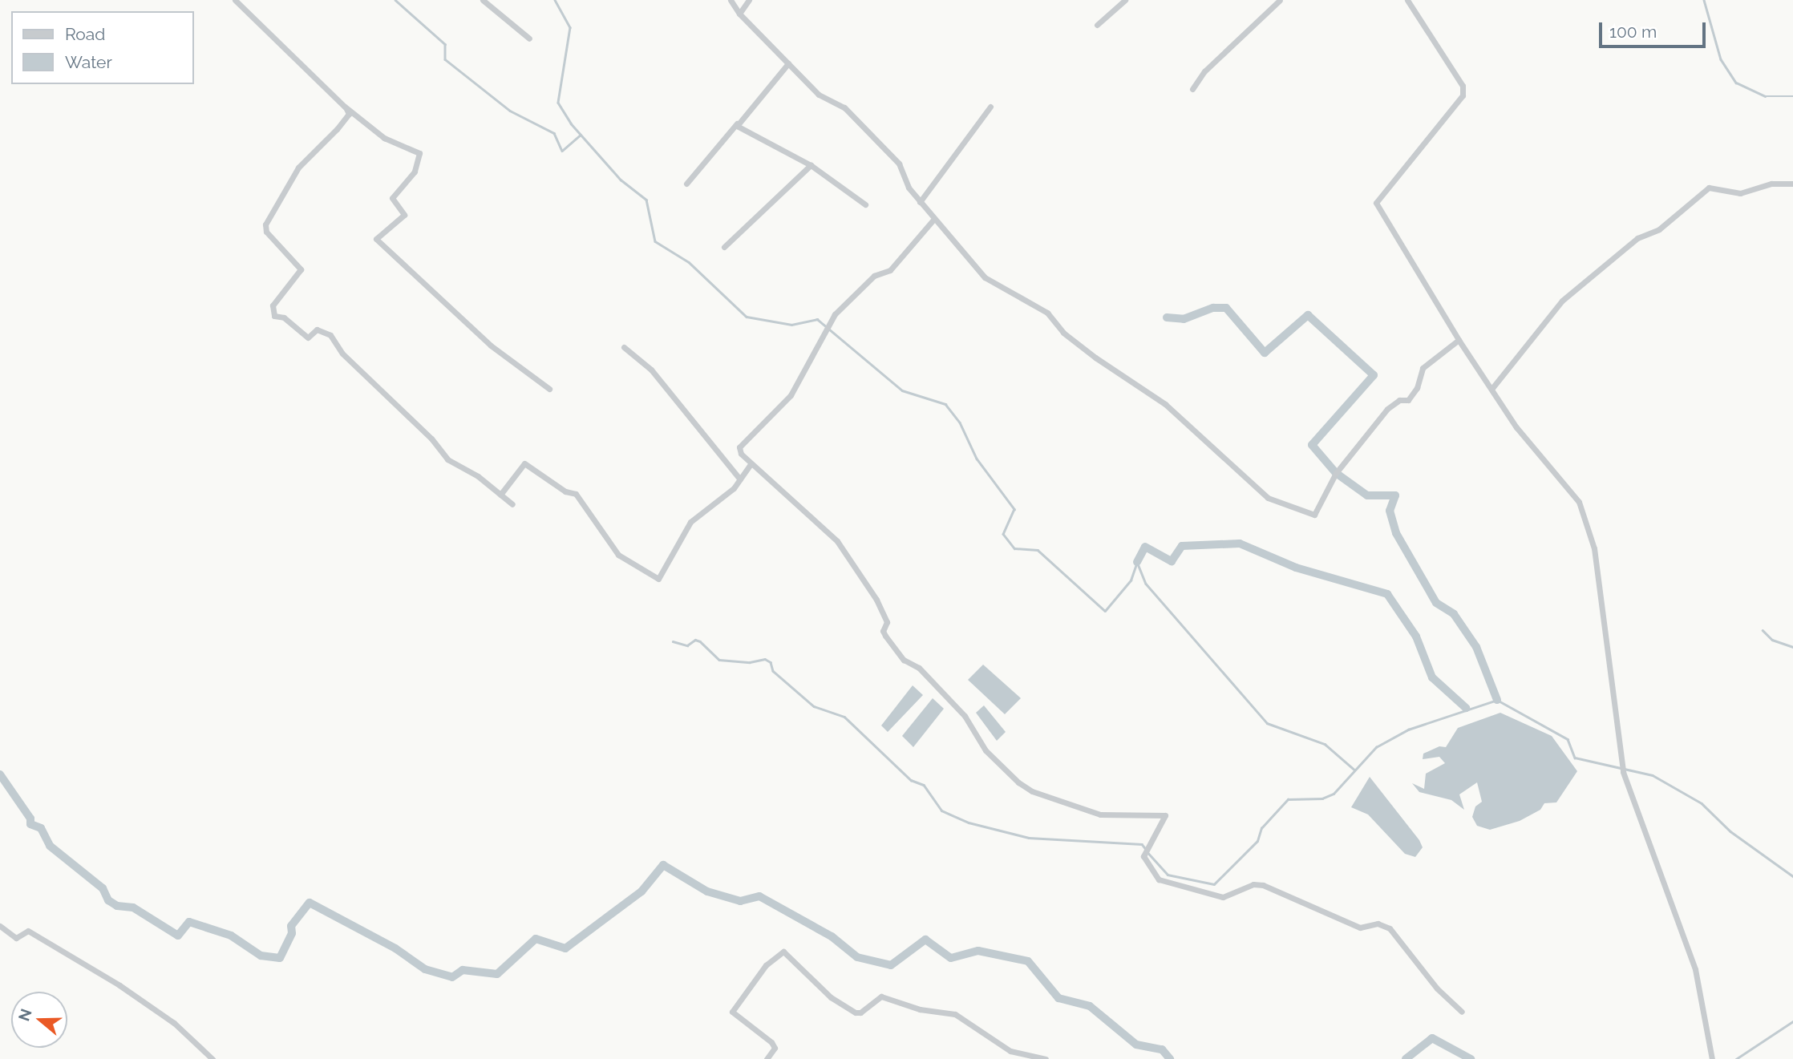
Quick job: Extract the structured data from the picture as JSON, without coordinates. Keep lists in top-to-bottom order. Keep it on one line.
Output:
{"legend":["Road","Water"],"scale_bar":"100 m","north":"left"}
